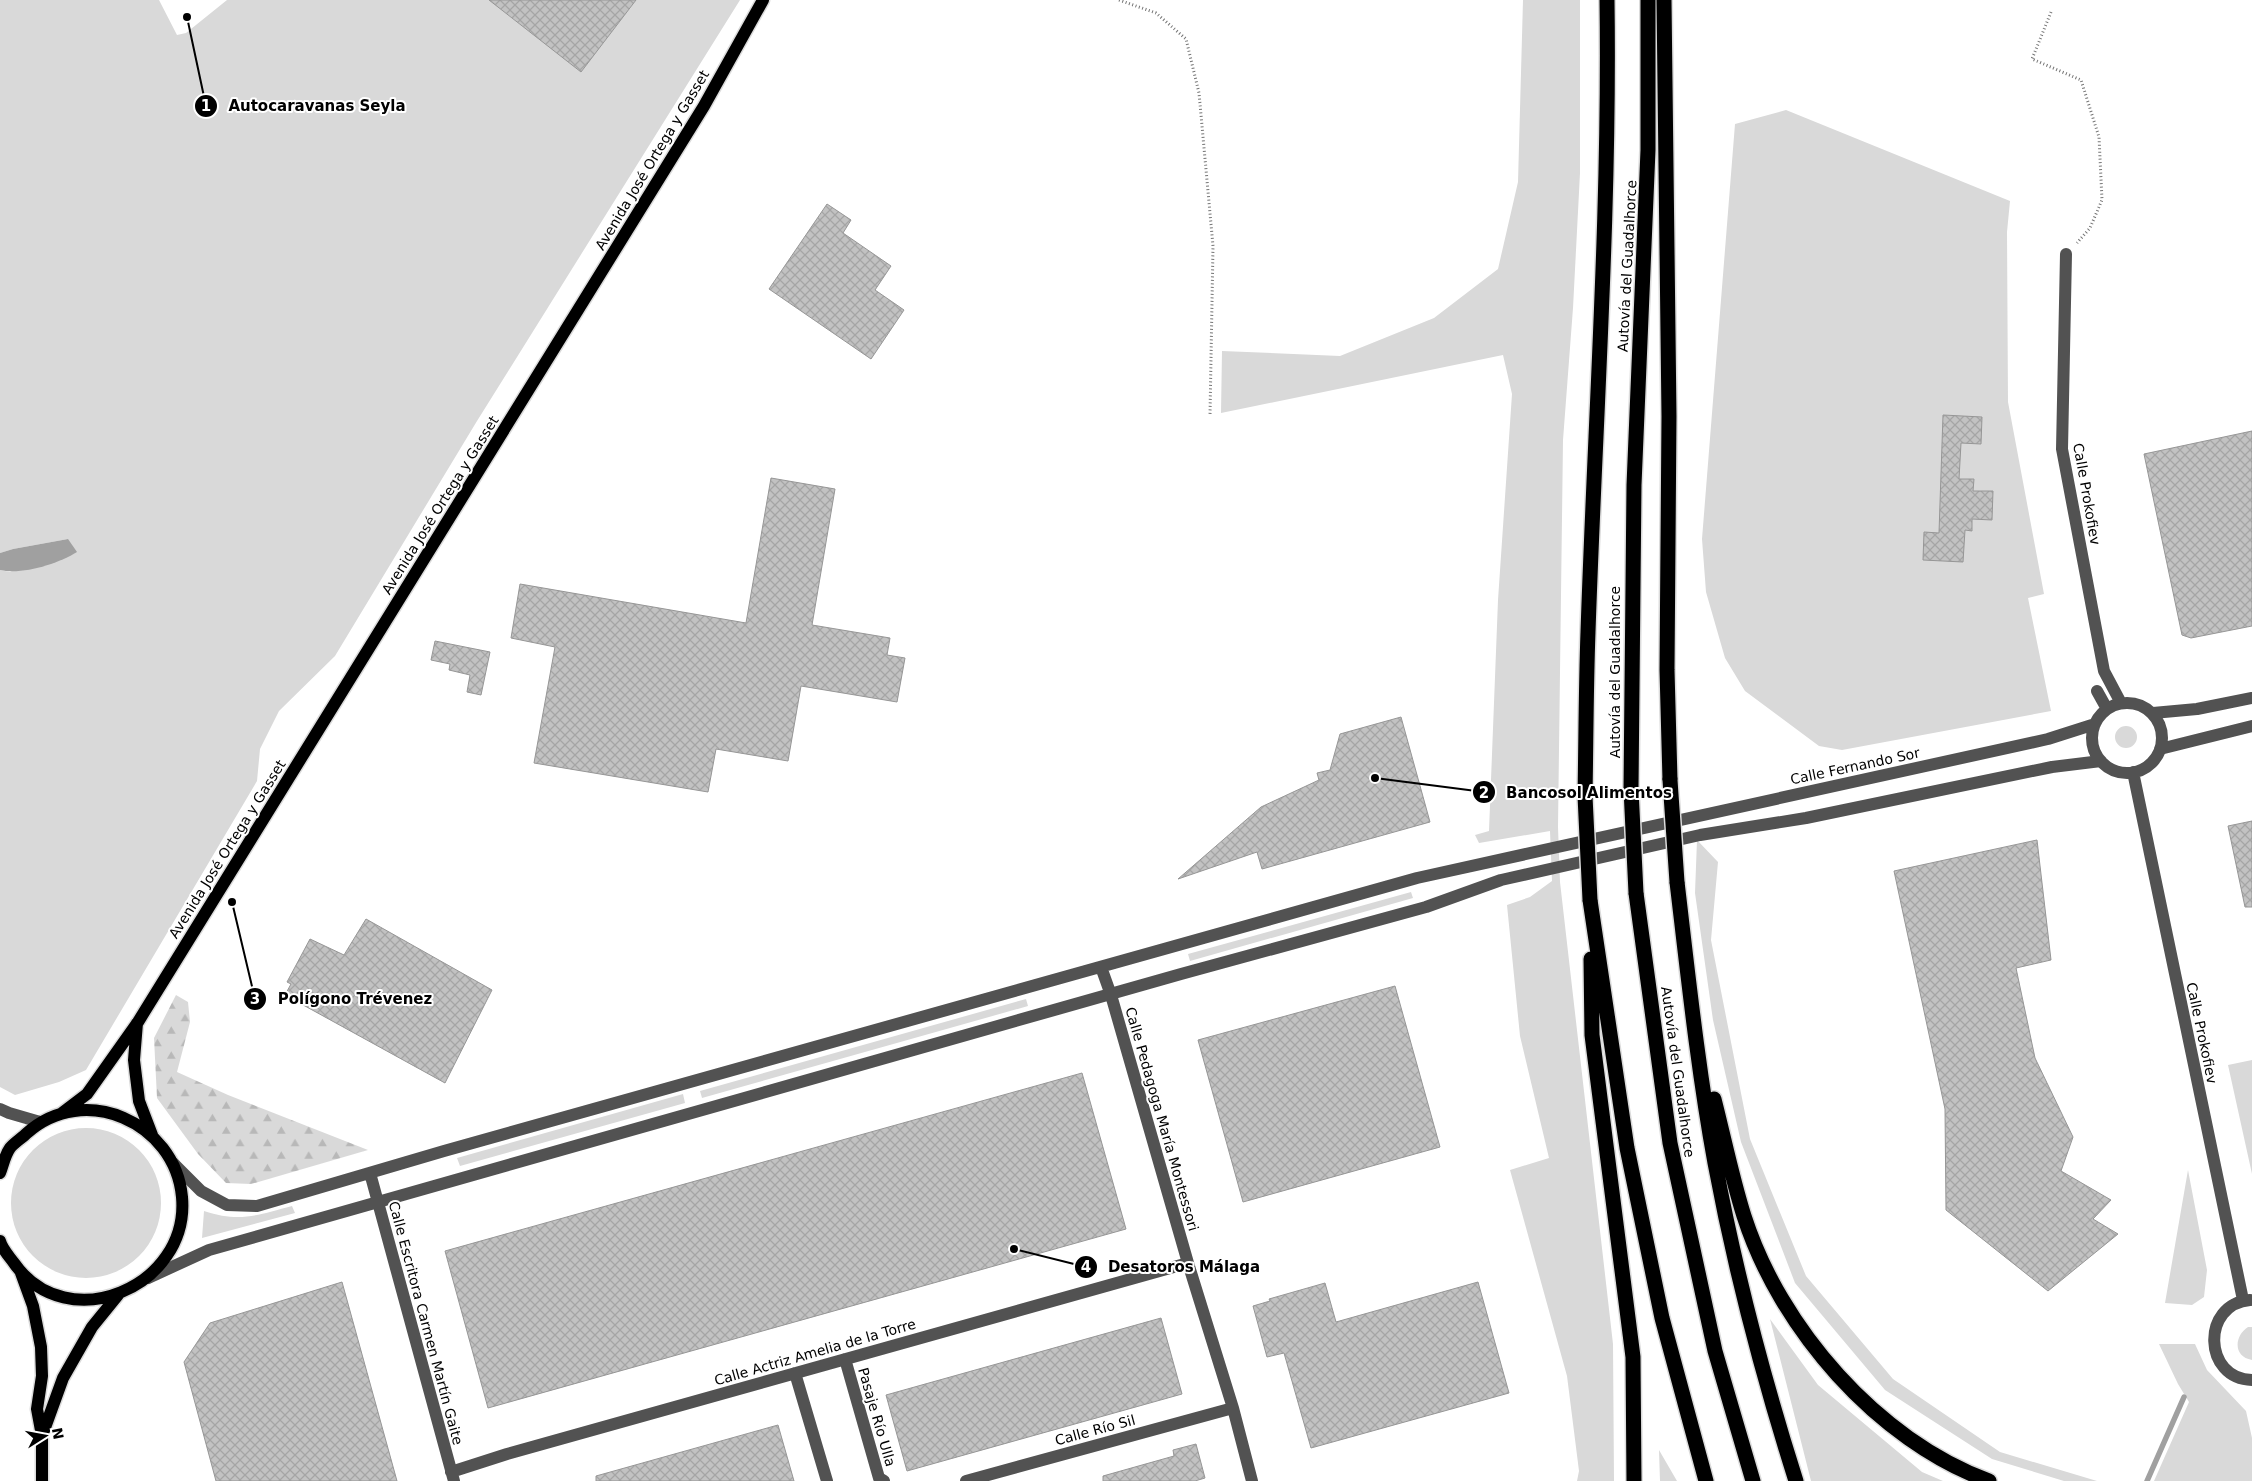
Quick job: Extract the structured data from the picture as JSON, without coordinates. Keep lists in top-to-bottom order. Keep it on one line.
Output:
{"streets":{"highway":["Autovía del Guadalhorce"],"main road":["Avenida José Ortega y Gasset"],"street":["Calle Prokofiev","Calle Fernando Sor","Calle Pedagoga María Montessori","Calle Escritora Carmen Martín Gaite","Calle Actriz Amelia de la Torre","Pasaje Río Ulla","Calle Río Sil"]},"crossings":[["Calle Prokofiev","Calle Fernando Sor"],["Calle Fernando Sor","Calle Pedagoga María Montessori"],["Calle Fernando Sor","Calle Escritora Carmen Martín Gaite"],["Calle Pedagoga María Montessori","Calle Actriz Amelia de la Torre"],["Calle Pedagoga María Montessori","Calle Río Sil"],["Calle Escritora Carmen Martín Gaite","Calle Actriz Amelia de la Torre"],["Calle Actriz Amelia de la Torre","Pasaje Río Ulla"]],"places":["Autocaravanas Seyla","Bancosol Alimentos","Polígono Trévenez","Desatoros Málaga"],"north":"right"}
